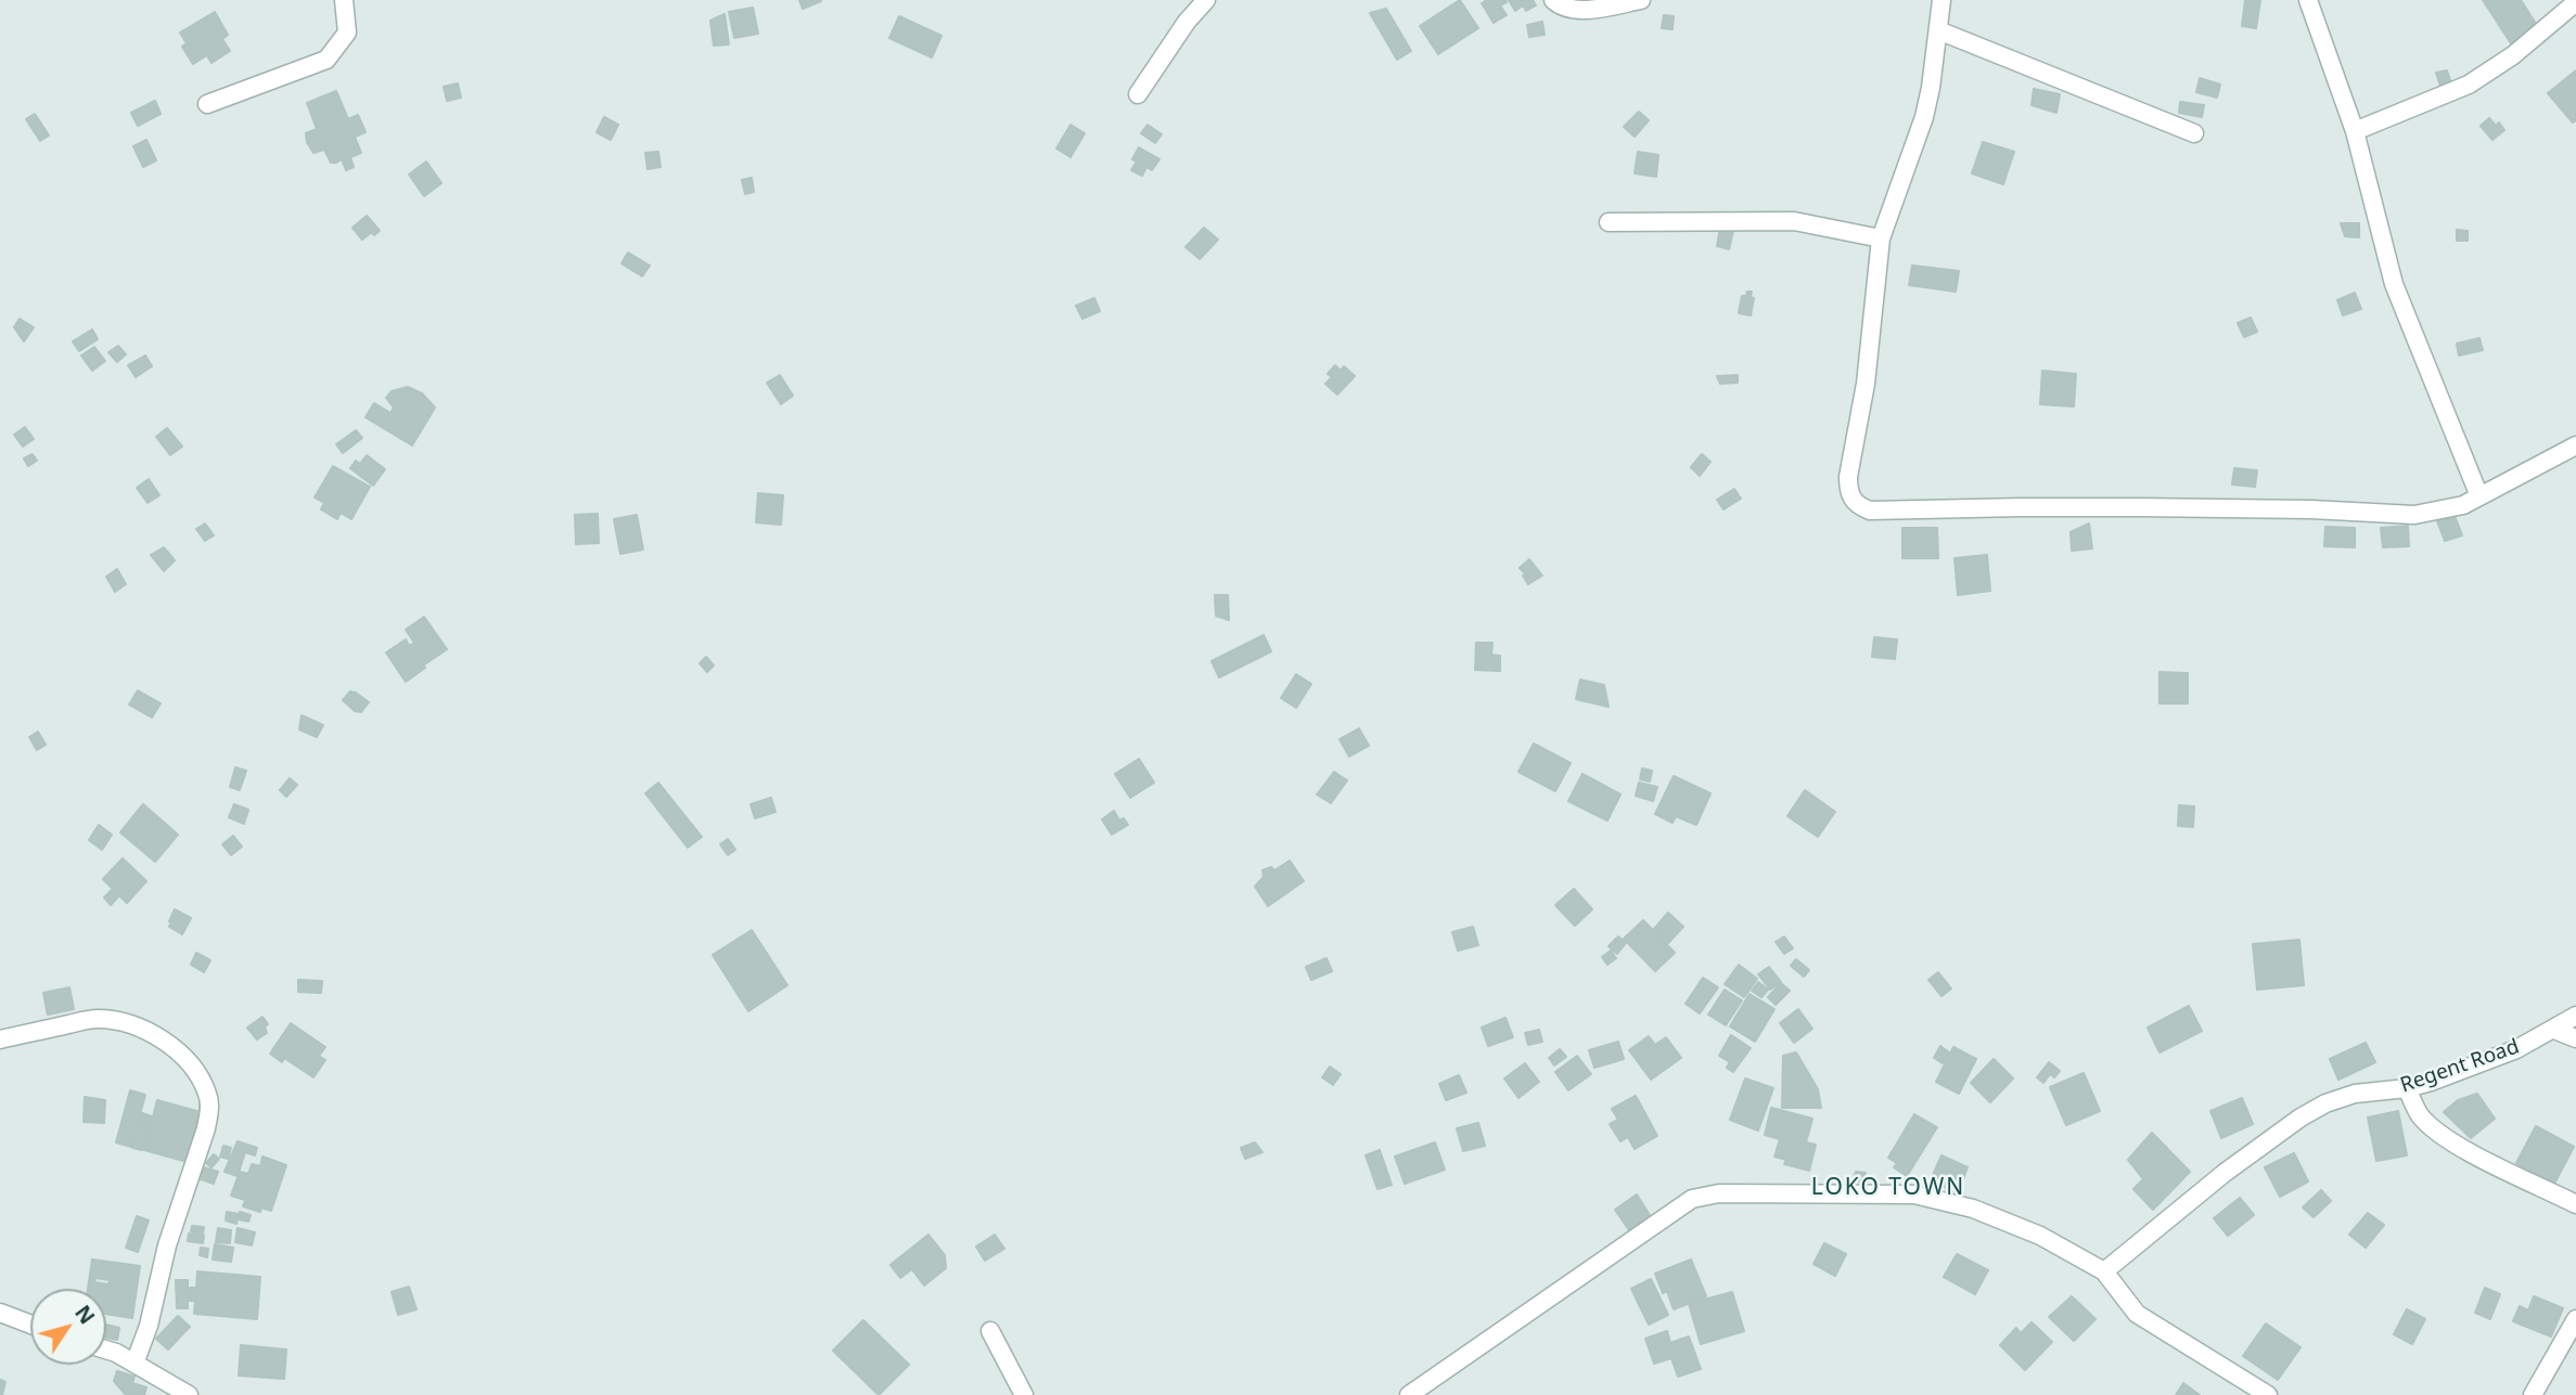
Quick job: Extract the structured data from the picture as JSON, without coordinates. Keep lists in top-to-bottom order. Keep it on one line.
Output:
{"streets":{"street":["Regent Road"]},"districts":["LOKO TOWN"],"north":"top right"}
